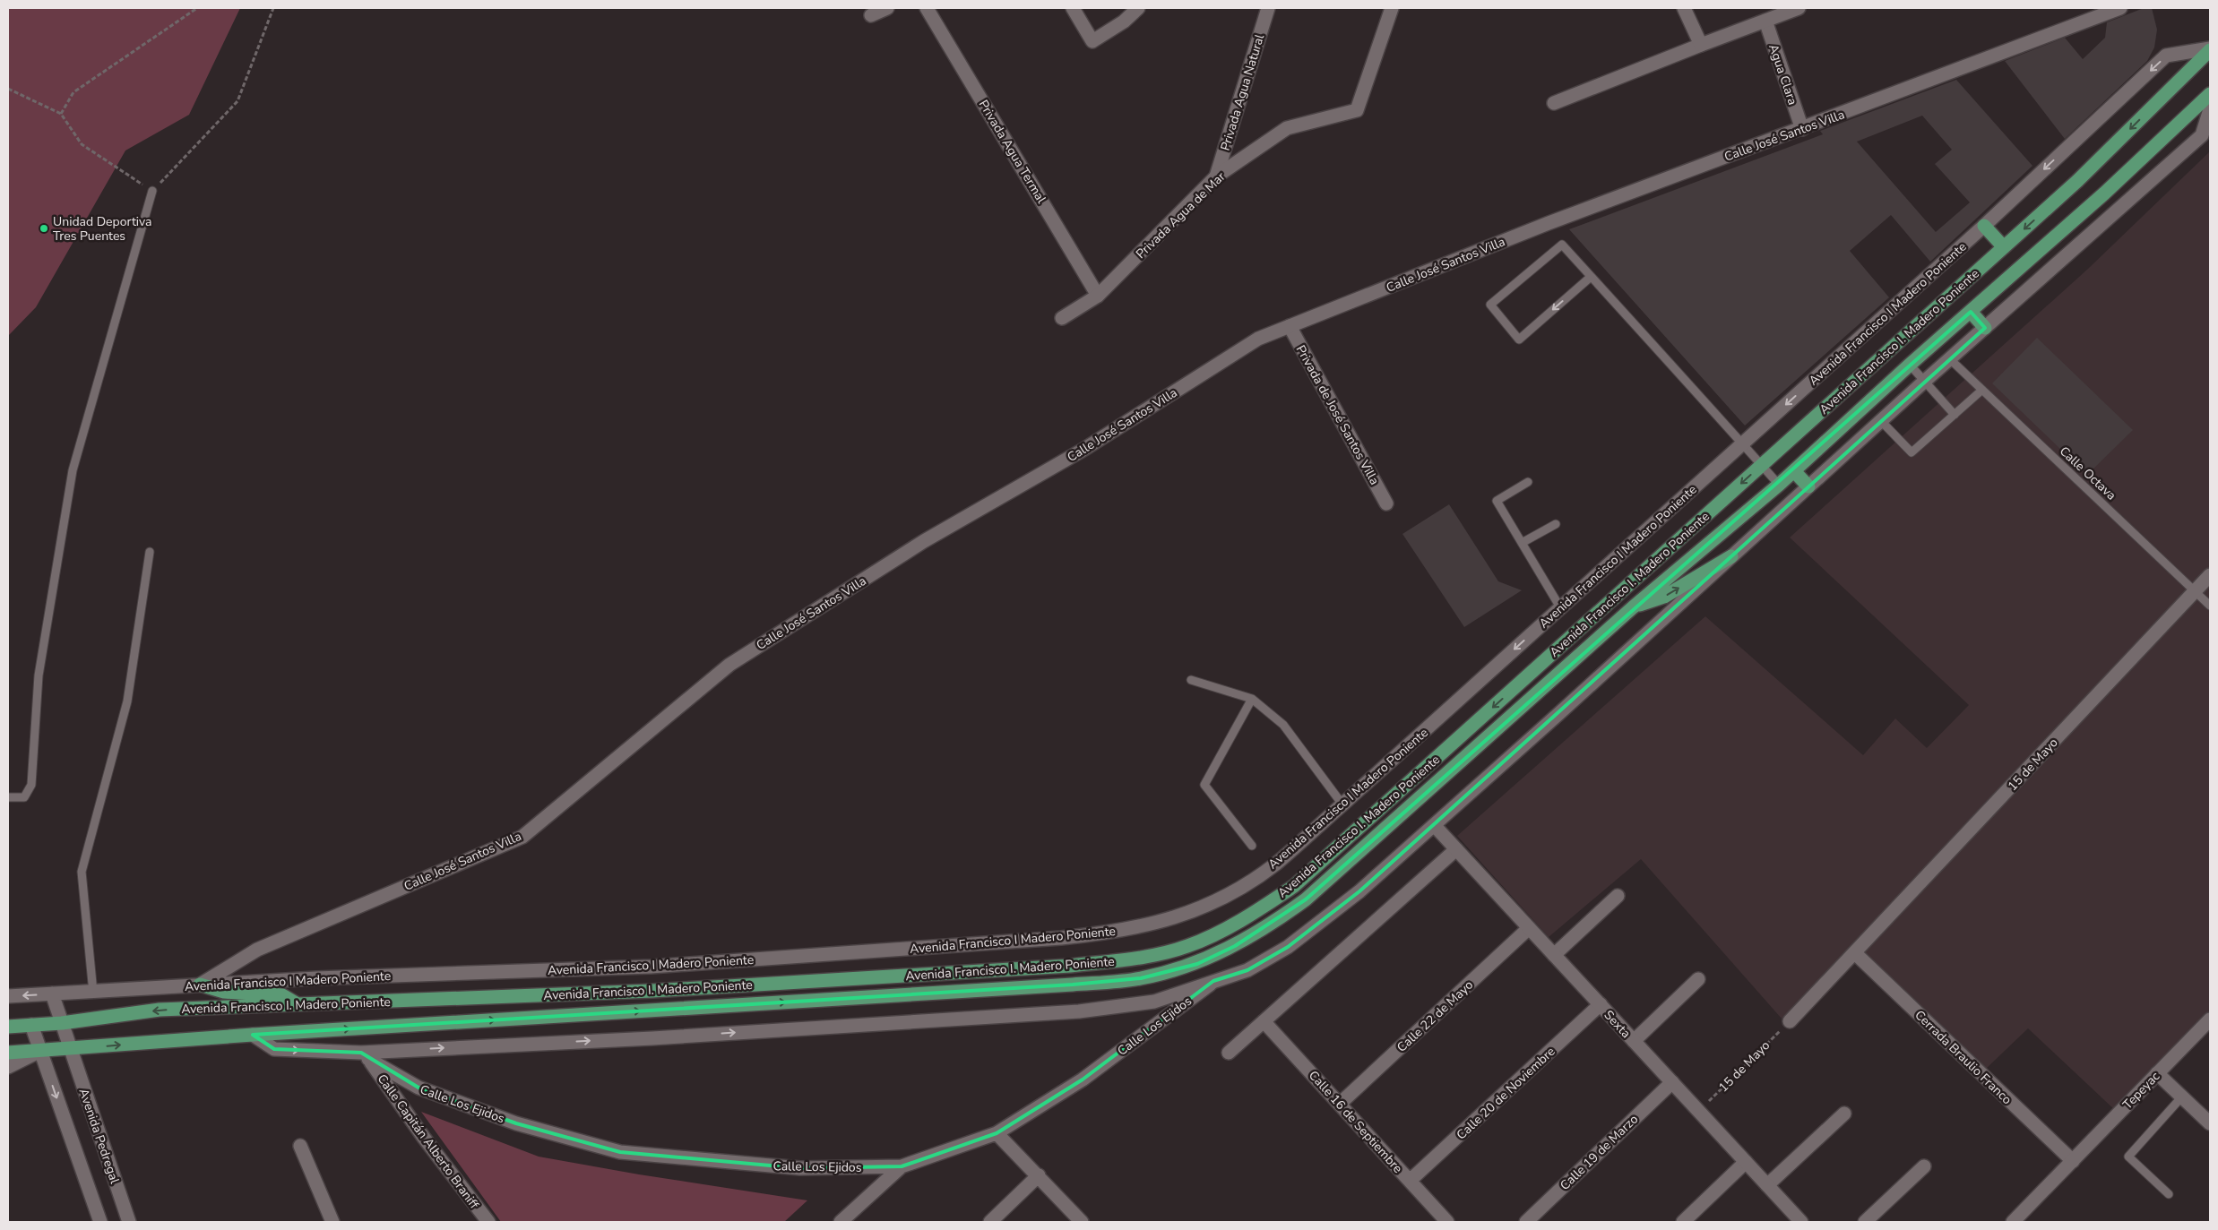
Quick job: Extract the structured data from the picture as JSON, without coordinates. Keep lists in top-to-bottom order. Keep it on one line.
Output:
{"streets":{"main road":["Avenida Francisco I. Madero Poniente"],"street":["Agua Clara","Privada Agua Natural","Calle José Santos Villa","Privada Agua Termal","Privada Agua de Mar","Avenida Francisco I Madero Poniente","Privada de José Santos Villa","15 de Mayo","Calle 22 de Mayo","Sexta","Calle Los Ejidos","Cerrada Braulio Franco","Tepeyac","Calle 20 de Noviembre","Calle 16 de Septiembre","Avenida Pedregal","Calle Capitán Alberto Braniff","Calle 19 de Marzo"],"lane":["Calle Octava"]},"crossings":[["Agua Clara","Calle José Santos Villa"],["Privada Agua Natural","Privada Agua de Mar"],["Calle José Santos Villa","Avenida Francisco I Madero Poniente"],["Calle José Santos Villa","Privada de José Santos Villa"],["Privada Agua Termal","Privada Agua de Mar"],["Avenida Francisco I Madero Poniente","Avenida Francisco I. Madero Poniente"],["Avenida Francisco I Madero Poniente","Avenida Pedregal"],["Avenida Francisco I. Madero Poniente","Avenida Pedregal"],["Calle Octava","15 de Mayo"],["15 de Mayo","Sexta"],["15 de Mayo","Cerrada Braulio Franco"],["Calle 22 de Mayo","Sexta"],["Calle 22 de Mayo","Calle 16 de Septiembre"],["Sexta","Calle 20 de Noviembre"],["Sexta","Calle 19 de Marzo"],["Calle Los Ejidos","Calle Capitán Alberto Braniff"],["Cerrada Braulio Franco","Tepeyac"],["Calle 20 de Noviembre","Calle 16 de Septiembre"]],"places":["Unidad Deportiva Tres Puentes"]}
